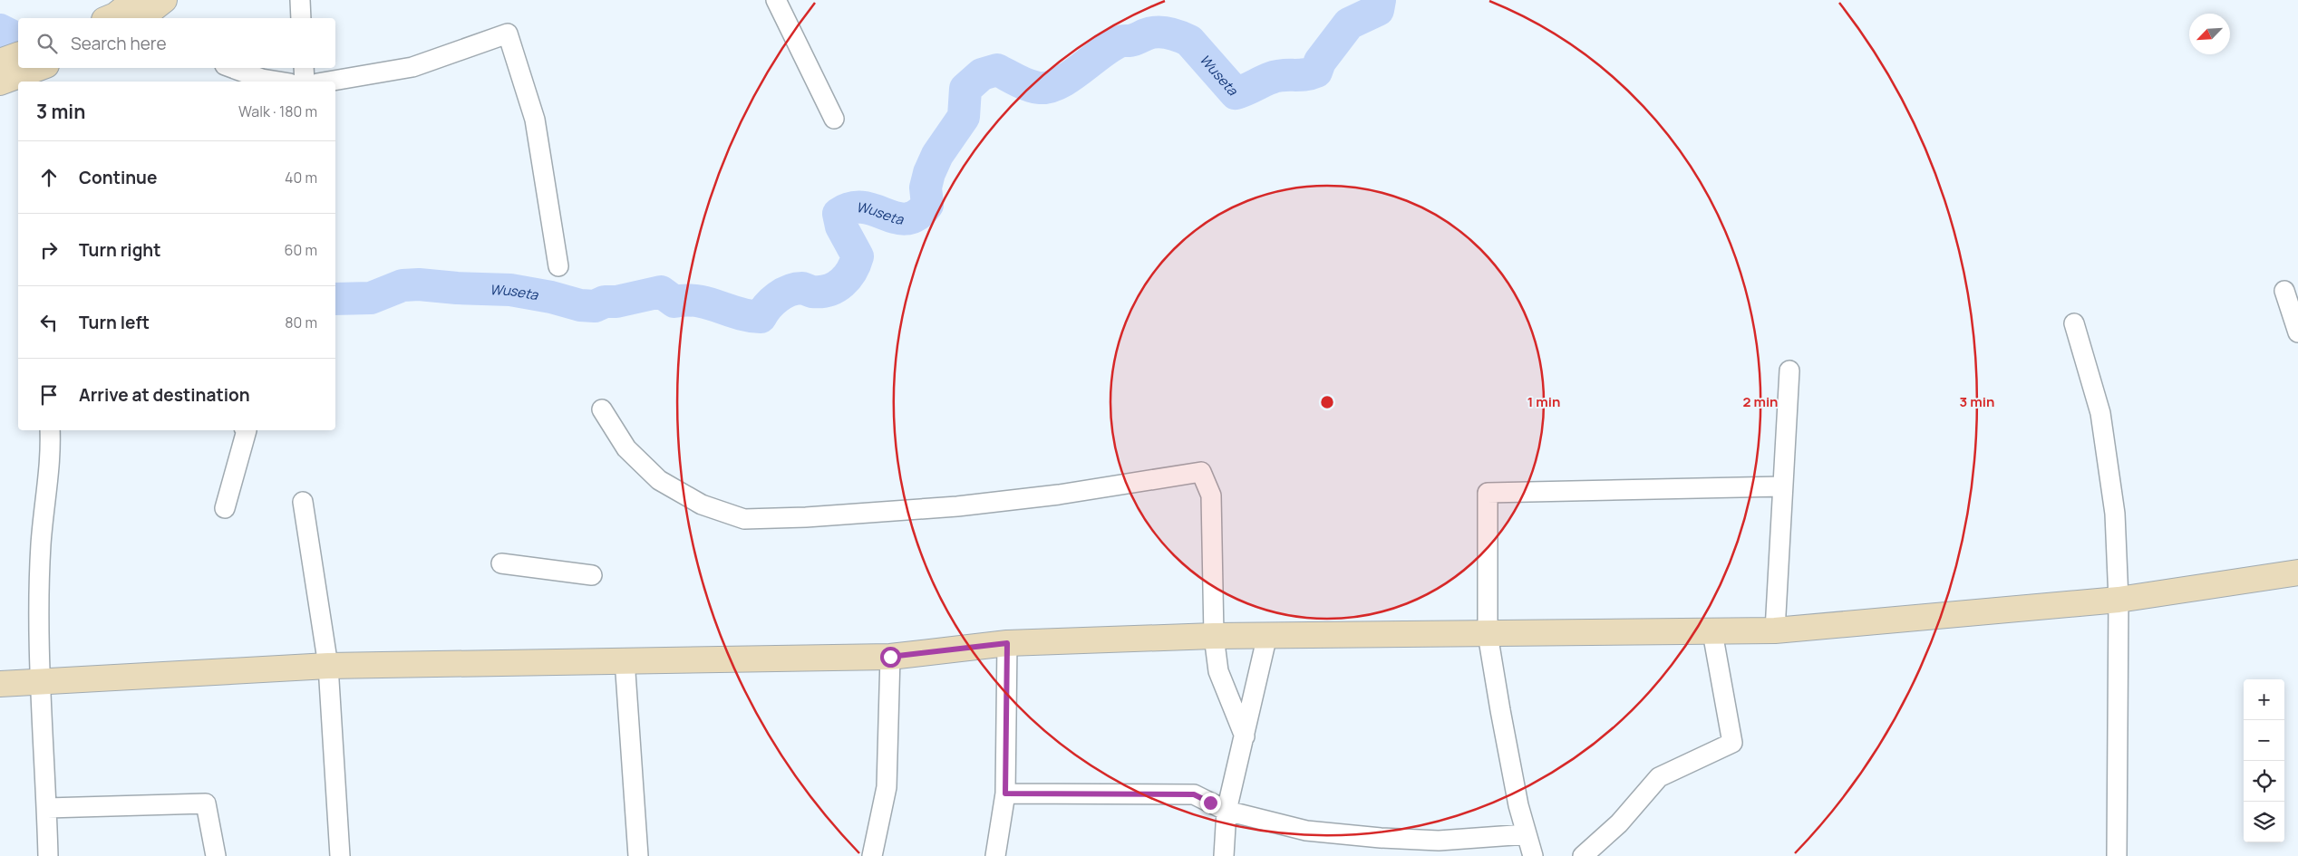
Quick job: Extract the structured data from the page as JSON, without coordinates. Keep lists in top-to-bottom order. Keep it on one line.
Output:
{"water":["Wuseta"],"north":"bottom left","page":{"search":"Search here","heading":["3 min","Walk · 180 m"],"list":[["Continue","40 m"],["Turn right","60 m"],["Turn left","80 m"],"Arrive at destination"],"map_buttons":["+","−"]},"rings":["1 min","2 min","3 min"]}
